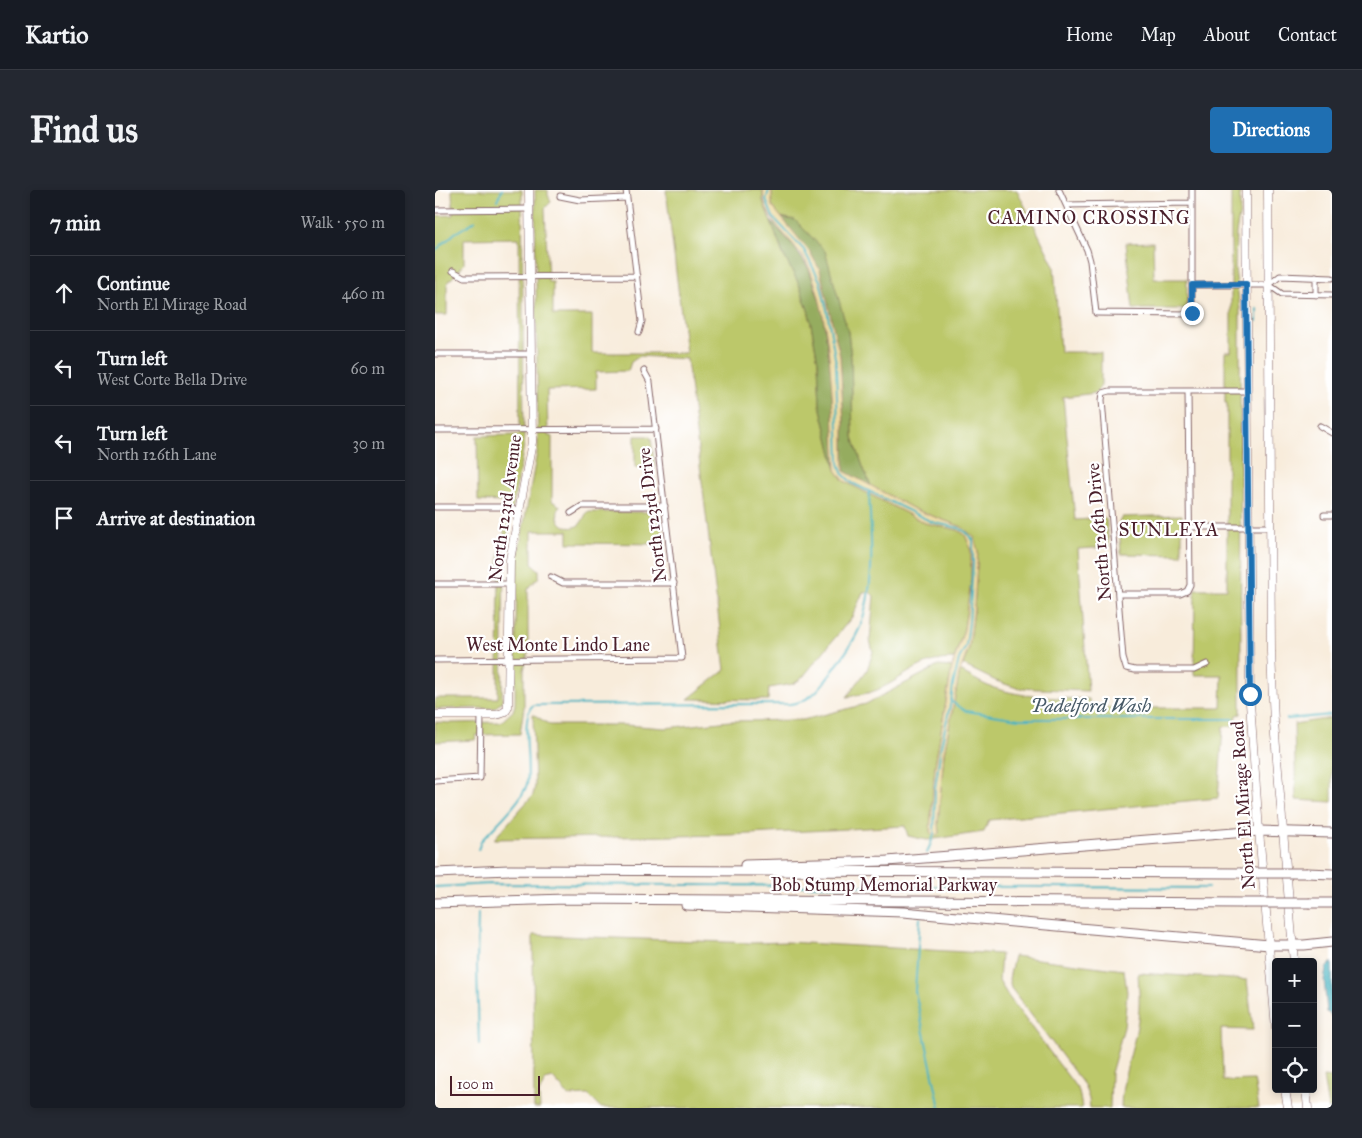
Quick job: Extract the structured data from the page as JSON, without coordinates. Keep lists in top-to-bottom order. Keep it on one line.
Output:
{"streets":{"highway":["Bob Stump Memorial Parkway"],"main road":["North 123rd Avenue","North El Mirage Road"],"street":["North 123rd Drive","North 126th Drive","West Monte Lindo Lane"]},"crossings":[["North 123rd Avenue","West Monte Lindo Lane"],["North 123rd Drive","West Monte Lindo Lane"]],"districts":["CAMINO CROSSING","SUNLEYA"],"water":["Padelford Wash"],"scale_bar":"100 m","page":{"header":"Kartio","nav":["Home","Map","About","Contact"],"buttons":"Directions","title":"Find us","heading":["7 min","Walk · 550 m"],"list":[["Continue","North El Mirage Road","460 m"],["Turn left","West Corte Bella Drive","60 m"],["Turn left","North 126th Lane","30 m"],"Arrive at destination"],"map_buttons":["+","−"],"scale":"100 m"}}
